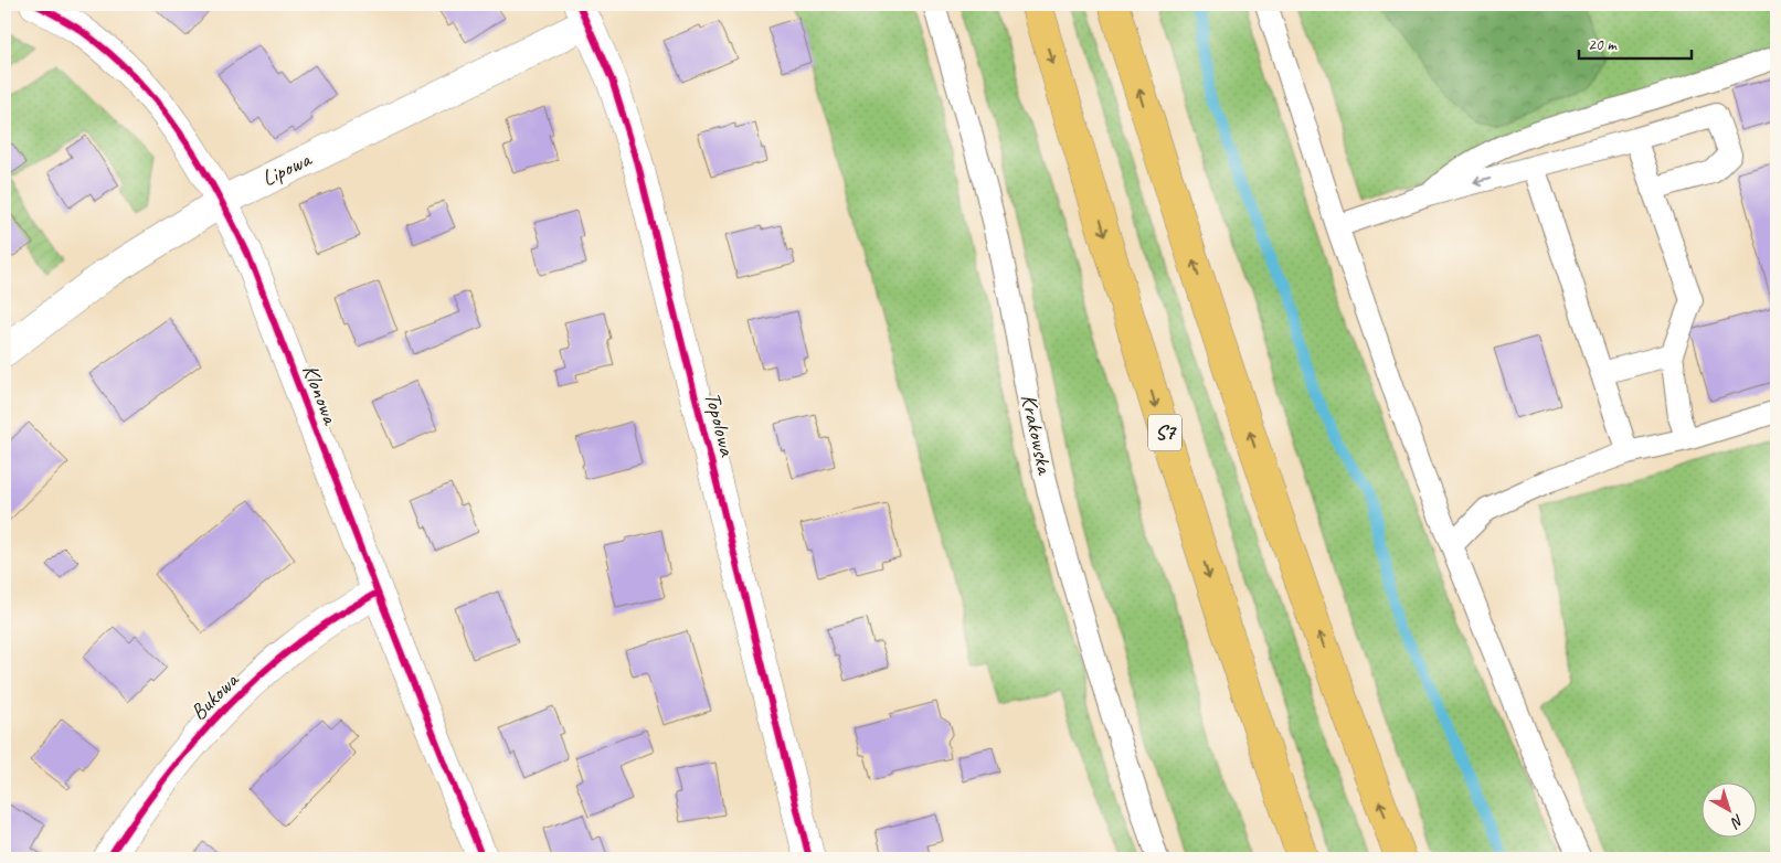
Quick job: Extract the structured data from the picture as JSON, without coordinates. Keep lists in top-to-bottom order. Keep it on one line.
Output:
{"streets":{"highway":["S7"],"street":["Lipowa","Klonowa","Topolowa","Bukowa"],"lane":["Krakowska"]},"crossings":[["Lipowa","Klonowa"],["Lipowa","Topolowa"],["Klonowa","Bukowa"]],"scale_bar":"20 m","north":"bottom right"}
